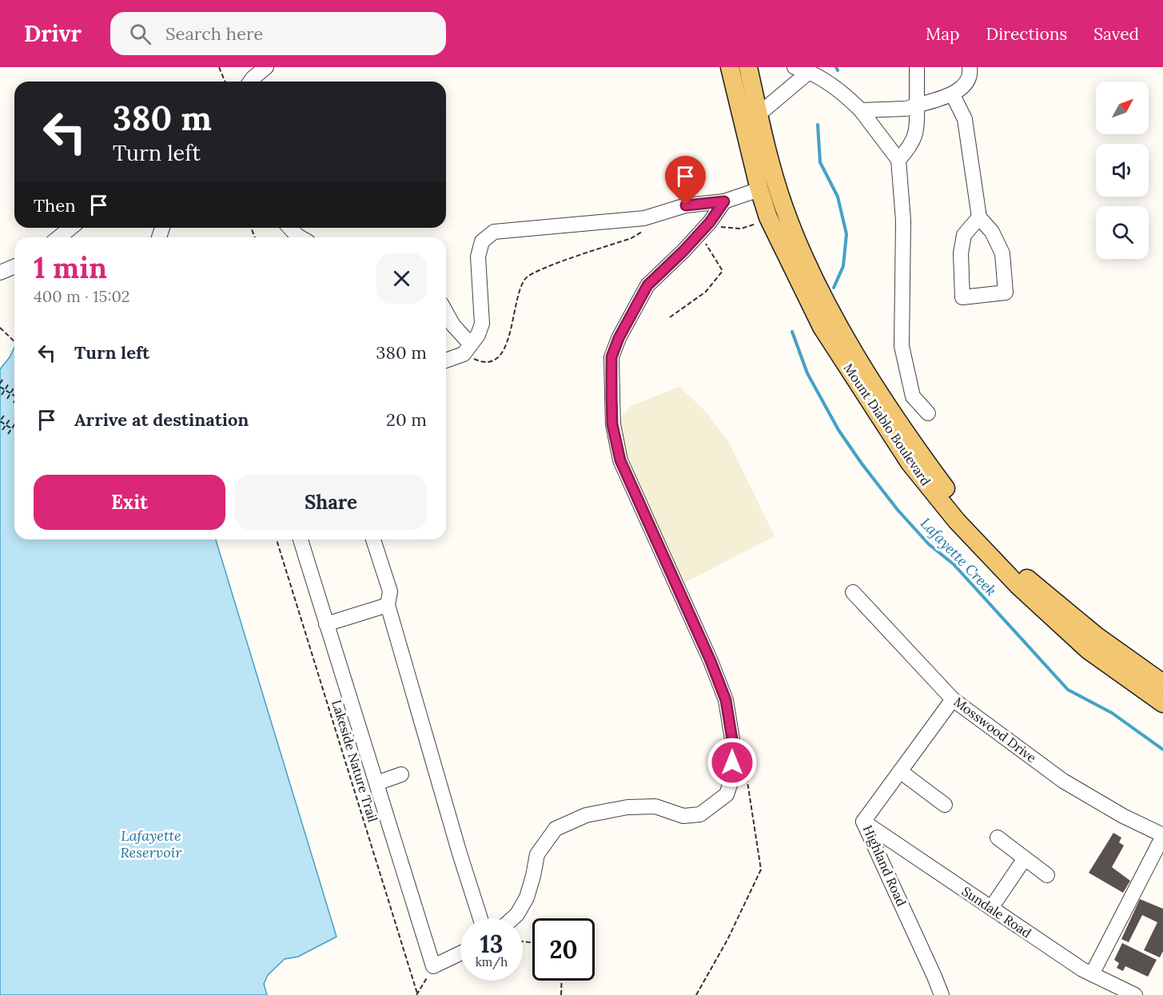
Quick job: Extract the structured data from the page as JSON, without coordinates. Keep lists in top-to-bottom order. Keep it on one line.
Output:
{"streets":{"main road":["Mount Diablo Boulevard"],"street":["Mosswood Drive","Highland Road","Sundale Road"],"path":["Lakeside Nature Trail"]},"crossings":[["Mosswood Drive","Highland Road"],["Highland Road","Sundale Road"]],"water":["Lafayette Creek","Lafayette Reservoir"],"north":"top right","page":{"header":"Drivr","search":"Search here","nav":["Map","Directions","Saved"],"turn":["380 m","Turn left"],"then":"Then","heading":["1 min","400 m · 15:02"],"list":[{"name":"Turn left","value":"380 m"},{"name":"Arrive at destination","value":"20 m"}],"buttons":["Exit","Share"],"speed":"13 km/h","limit":"20"}}
